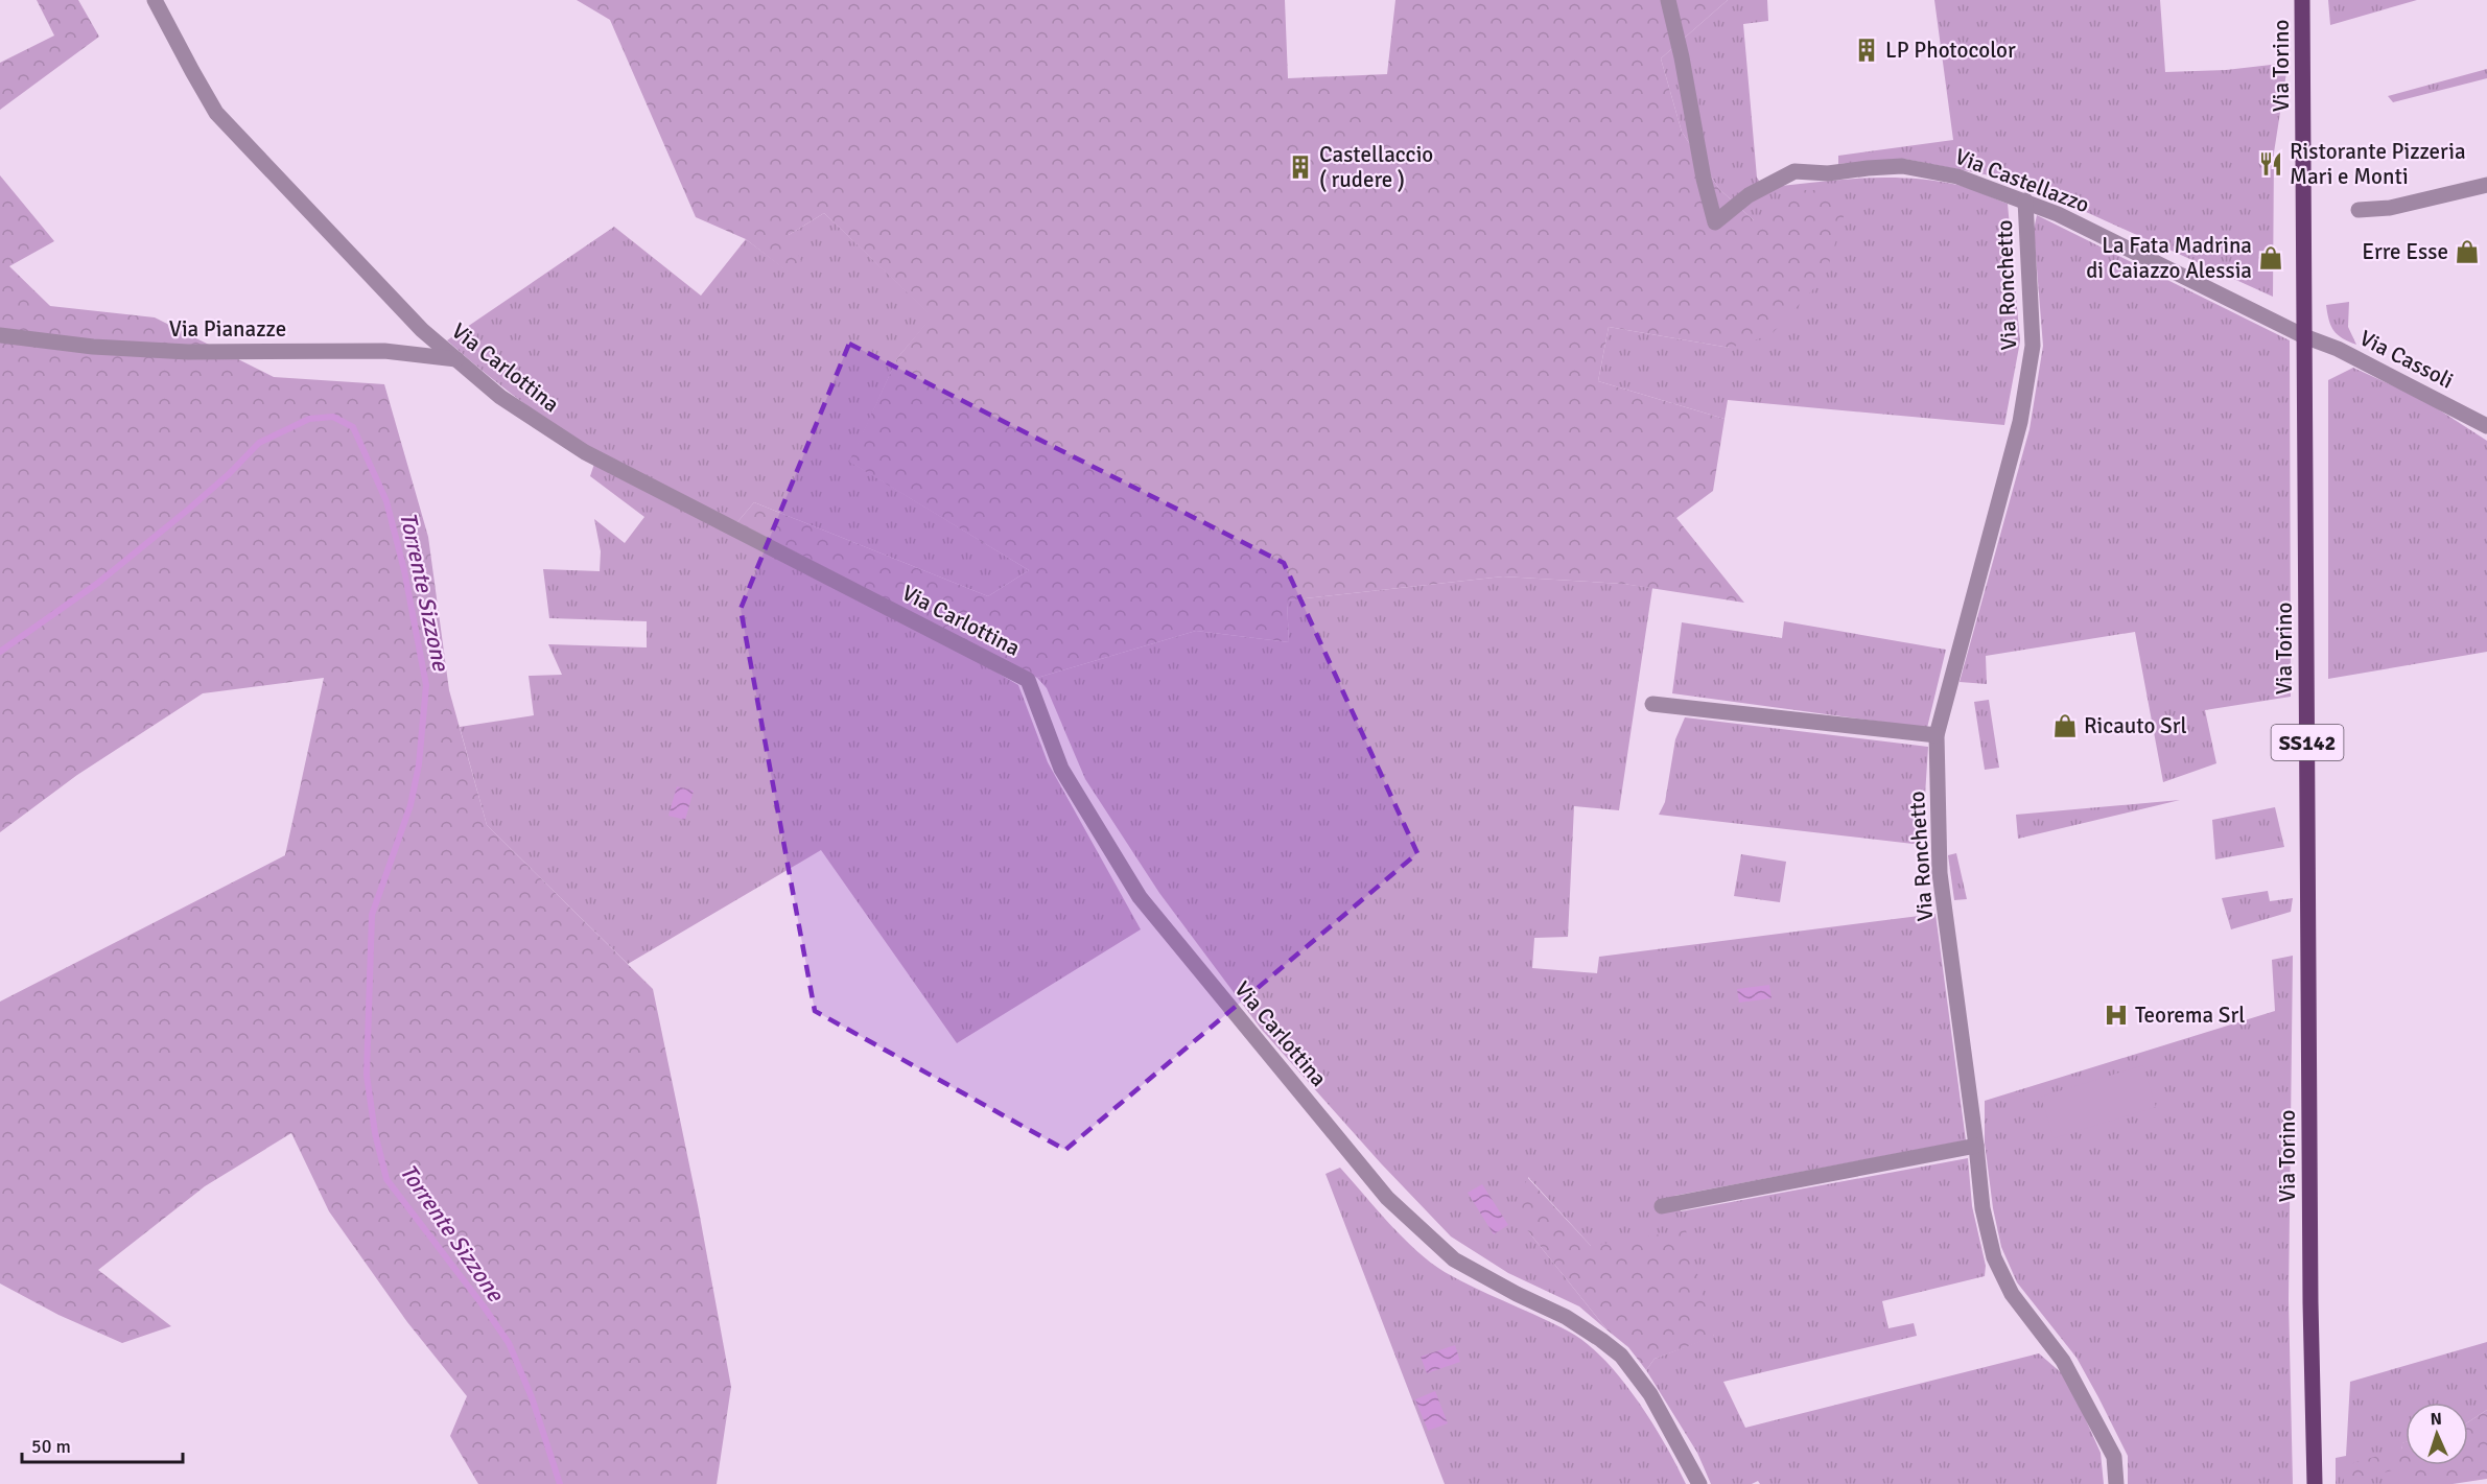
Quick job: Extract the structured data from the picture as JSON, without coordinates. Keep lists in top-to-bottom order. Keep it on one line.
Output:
{"streets":{"main road":["Via Torino","SS142"],"street":["Via Castellazzo","Via Ronchetto","Via Pianazze","Via Cassoli","Via Carlottina"]},"crossings":[["Via Torino","Via Castellazzo"],["Via Torino","Via Cassoli"],["Via Castellazzo","Via Ronchetto"],["Via Castellazzo","Via Cassoli"],["Via Pianazze","Via Carlottina"]],"water":["Torrente Sizzone"],"places":{"building":["LP Photocolor","Castellaccio ( rudere )"],"restaurant":["Ristorante Pizzeria Mari e Monti"],"shop":["Erre Esse","La Fata Madrina di Caiazzo Alessia","Ricauto Srl"],"hospital":["Teorema Srl"]},"scale_bar":"50 m","north":"top"}
